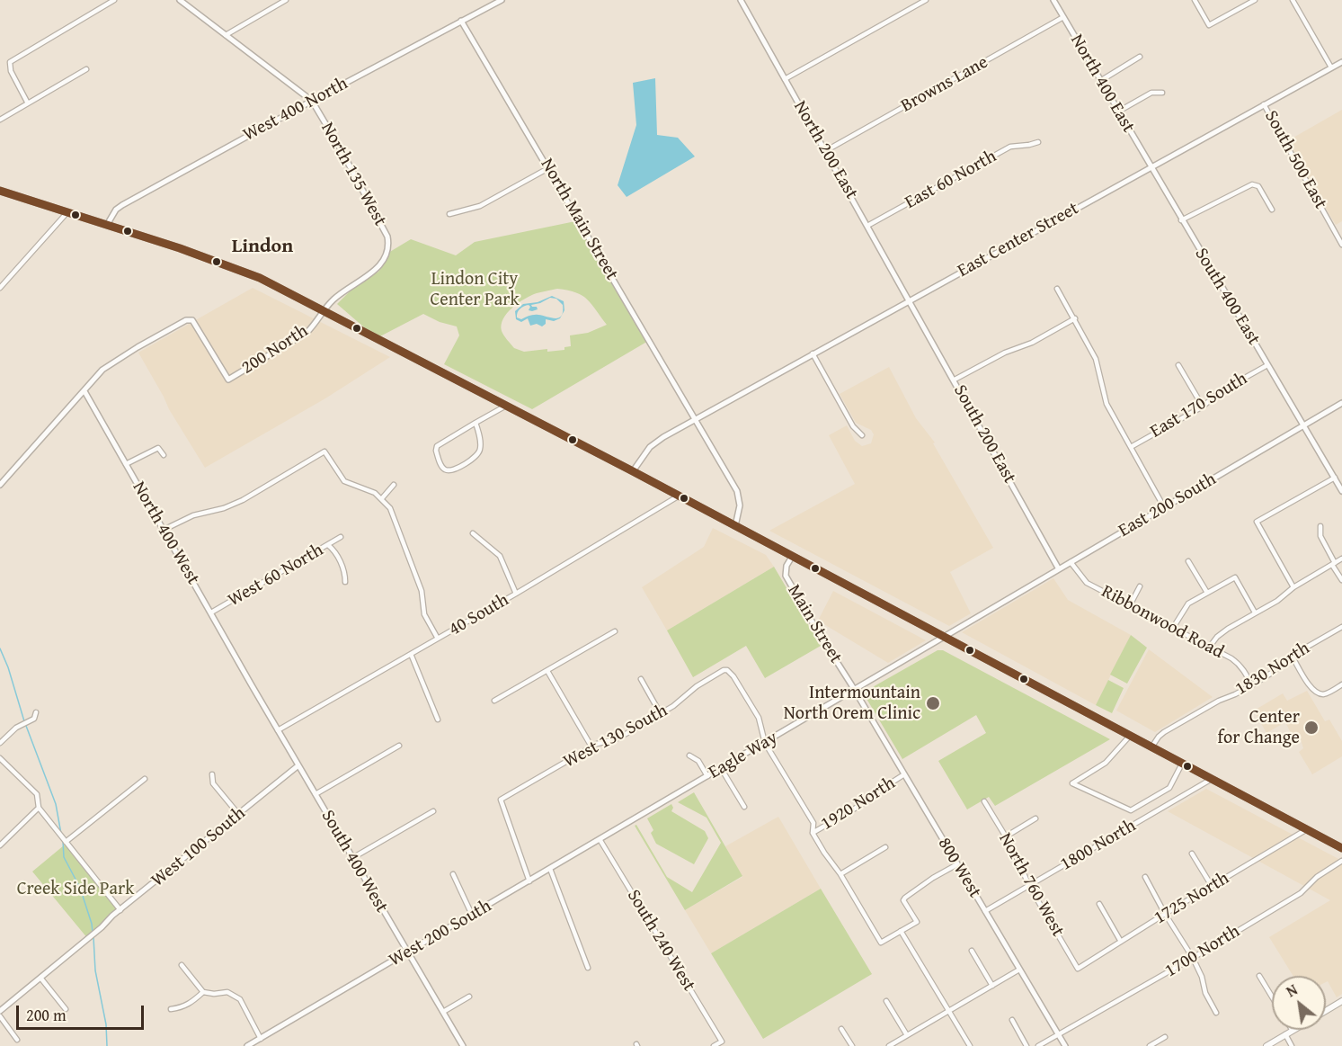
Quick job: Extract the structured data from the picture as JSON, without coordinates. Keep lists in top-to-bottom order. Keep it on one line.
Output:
{"streets":{"street":["North 400 East","Browns Lane","West 400 North","North 200 East","South 500 East","North 135 West","East 60 North","North Main Street","East Center Street","South 400 East","200 North","East 170 South","South 200 East","East 200 South","North 400 West","West 60 North","40 South","Ribbonwood Road","Main Street","1830 North","West 130 South","Eagle Way","1920 North","1800 North","West 100 South","South 400 West","800 West","North 760 West","1725 North","West 200 South","South 240 West","1700 North"]},"crossings":[["North 400 East","Browns Lane"],["North 400 East","East Center Street"],["North 400 East","South 400 East"],["Browns Lane","North 200 East"],["West 400 North","North 135 West"],["West 400 North","North Main Street"],["North 200 East","East 60 North"],["North 200 East","East Center Street"],["North 200 East","South 200 East"],["South 500 East","East Center Street"],["North 135 West","200 North"],["North Main Street","East Center Street"],["East Center Street","South 400 East"],["East Center Street","South 200 East"],["South 400 East","East 170 South"],["South 400 East","East 200 South"],["200 North","North 400 West"],["South 200 East","East 200 South"],["East 200 South","Ribbonwood Road"],["East 200 South","Main Street"],["East 200 South","Eagle Way"],["East 200 South","800 West"],["North 400 West","West 60 North"],["North 400 West","South 400 West"],["40 South","South 400 West"],["Ribbonwood Road","1830 North"],["Main Street","Eagle Way"],["Main Street","800 West"],["West 130 South","Eagle Way"],["West 130 South","West 200 South"],["Eagle Way","800 West"],["Eagle Way","West 200 South"],["1920 North","800 West"],["1800 North","800 West"],["1800 North","North 760 West"],["West 100 South","South 400 West"],["South 400 West","West 200 South"],["800 West","1700 North"],["North 760 West","1725 North"],["West 200 South","South 240 West"]],"districts":["Lindon"],"parks":["Lindon City Center Park","Creek Side Park"],"places":["Intermountain North Orem Clinic","Center for Change"],"scale_bar":"200 m","north":"top left"}
